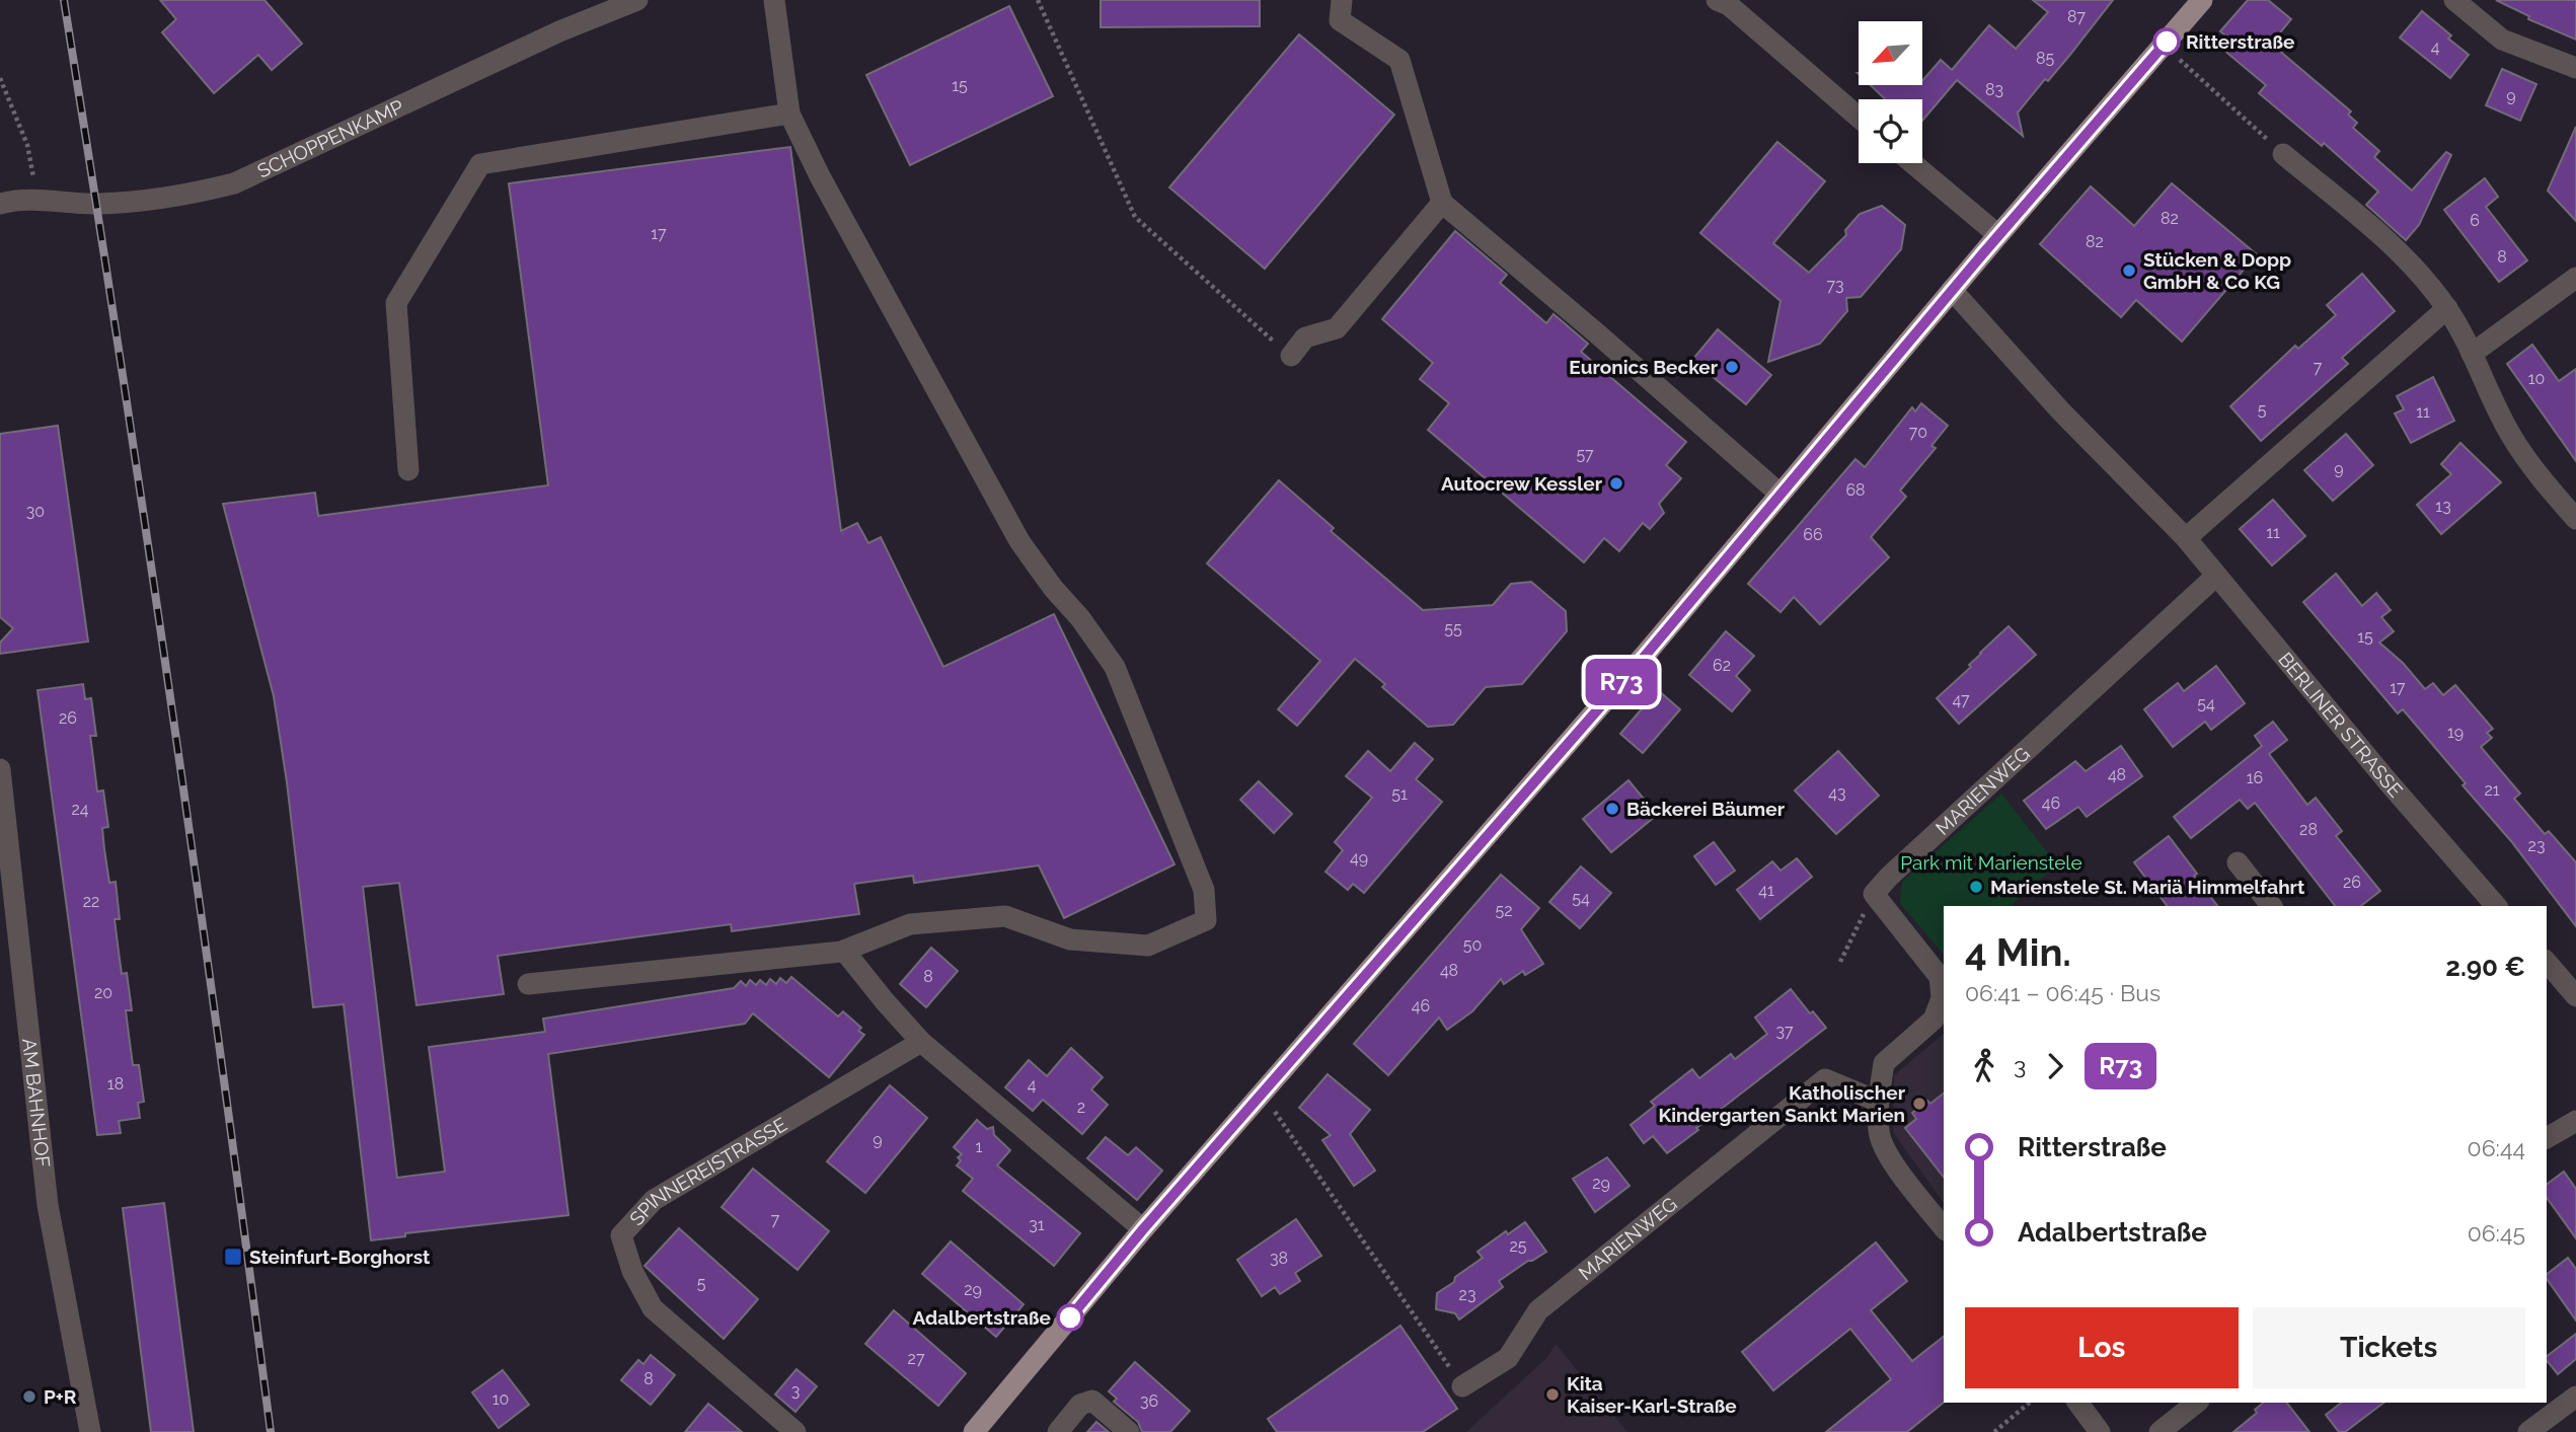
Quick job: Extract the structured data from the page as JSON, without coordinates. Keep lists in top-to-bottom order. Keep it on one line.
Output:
{"streets":{"street":["SCHOPPENKAMP","BERLINER STRASSE","MARIENWEG","AM BAHNHOF","SPINNEREISTRASSE"]},"crossings":[["BERLINER STRASSE","MARIENWEG"]],"parks":["Park mit Marienstele"],"places":{"other":["Ritterstraße","Stücken & Dopp GmbH & Co KG","Euronics Becker","Autocrew Kessler","Bäckerei Bäumer","Marienstele St. Mariä Himmelfahrt","Katholischer Kindergarten Sankt Marien","Adalbertstraße","Kita Kaiser-Karl-Straße","P+R"],"transit":["Steinfurt-Borghorst"]},"lines":["bus line R73"],"house_numbers":["87","4","85","15","83","9","82","6","17","82","8","73","7","10","5","11","70","57","9","68","13","30","11","66","55","15","62","17","47","54","26","19","48","16","21","43","51","46","24","28","23","49","26","41","54","22","52","50","48","8","20","46","37","18","4","2","9","1","29","7","31","25","38","5","29","23","27","8","3","10","36"],"north":"bottom left","page":{"on_map":"R73","heading":["4 Min.","06:41 – 06:45 · Bus","2.90 €"],"legs":["3","R73"],"list":[{"name":"Ritterstraße","value":"06:44"},{"name":"Adalbertstraße","value":"06:45"}],"buttons":["Los","Tickets"]}}
